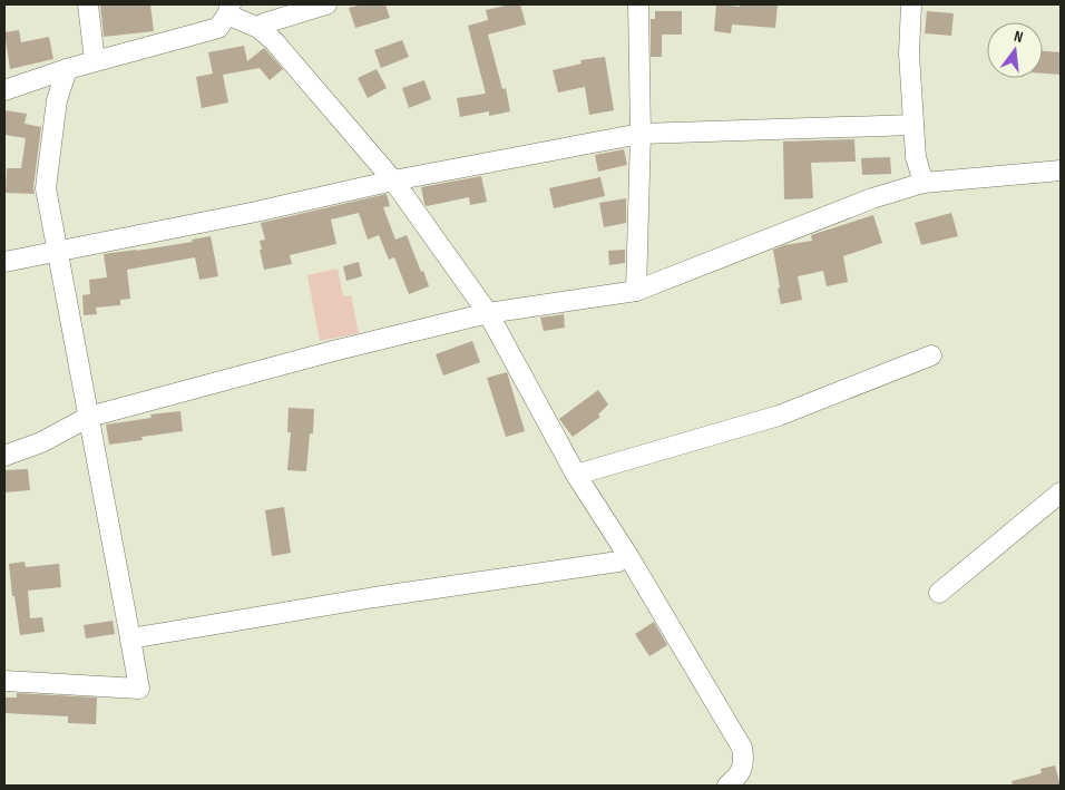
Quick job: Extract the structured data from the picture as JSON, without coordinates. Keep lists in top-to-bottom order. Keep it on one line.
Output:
{"north":"top"}
